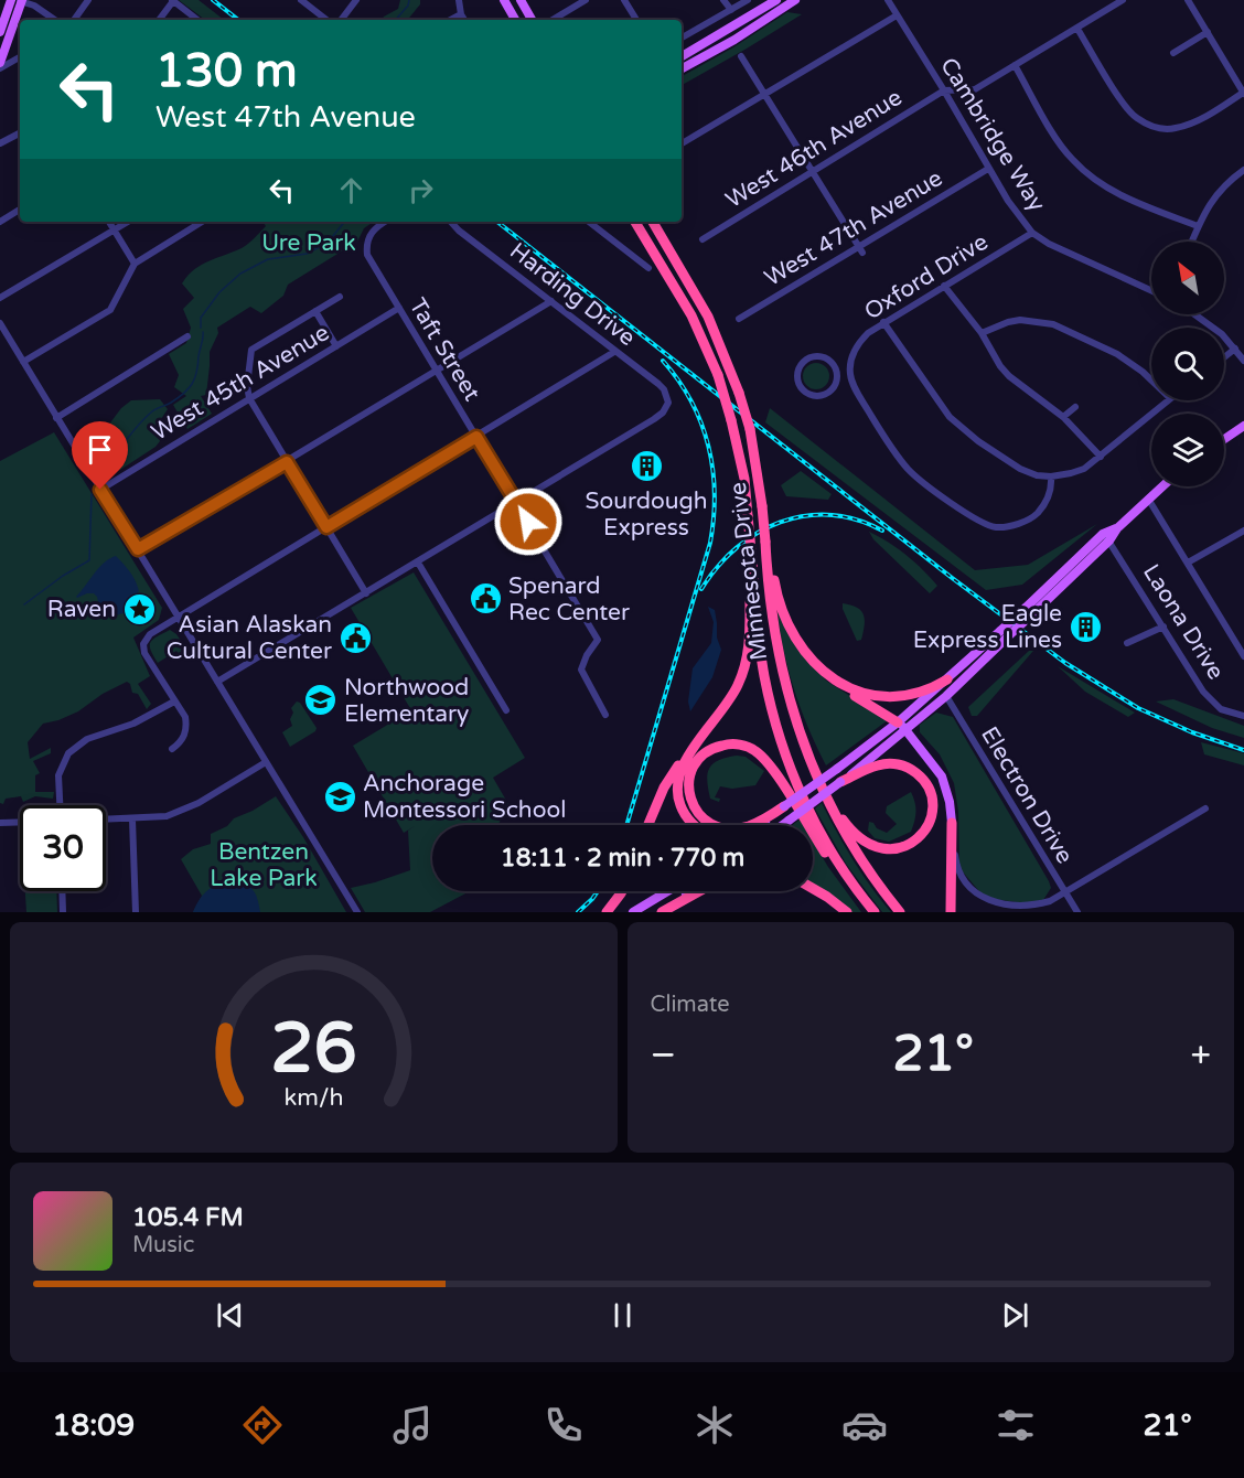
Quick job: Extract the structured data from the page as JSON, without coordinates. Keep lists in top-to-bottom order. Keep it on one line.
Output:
{"streets":{"highway":["Minnesota Drive"],"street":["Cambridge Way","West 46th Avenue","West 47th Avenue","Oxford Drive","Harding Drive","Taft Street","West 45th Avenue","Laona Drive","Electron Drive"]},"crossings":[["Cambridge Way","West 46th Avenue"],["Cambridge Way","West 47th Avenue"],["Cambridge Way","Oxford Drive"],["Taft Street","West 45th Avenue"]],"parks":["Ure Park","Bentzen Lake Park"],"places":{"building":["Sourdough Express","Eagle Express Lines"],"public building":["Spenard Rec Center","Asian Alaskan Cultural Center"],"place":["Raven"],"school or university":["Northwood Elementary","Anchorage Montessori School"]},"north":"top left","page":{"turn":["130 m","West 47th Avenue"],"limit":"30","trip":"18:11 · 2 min · 770 m","tile":"Climate","heat":["−","21°","+"],"song":["105.4 FM","Music"],"tabs":["18:09","21°"],"gauge":["26","km/h"]}}
